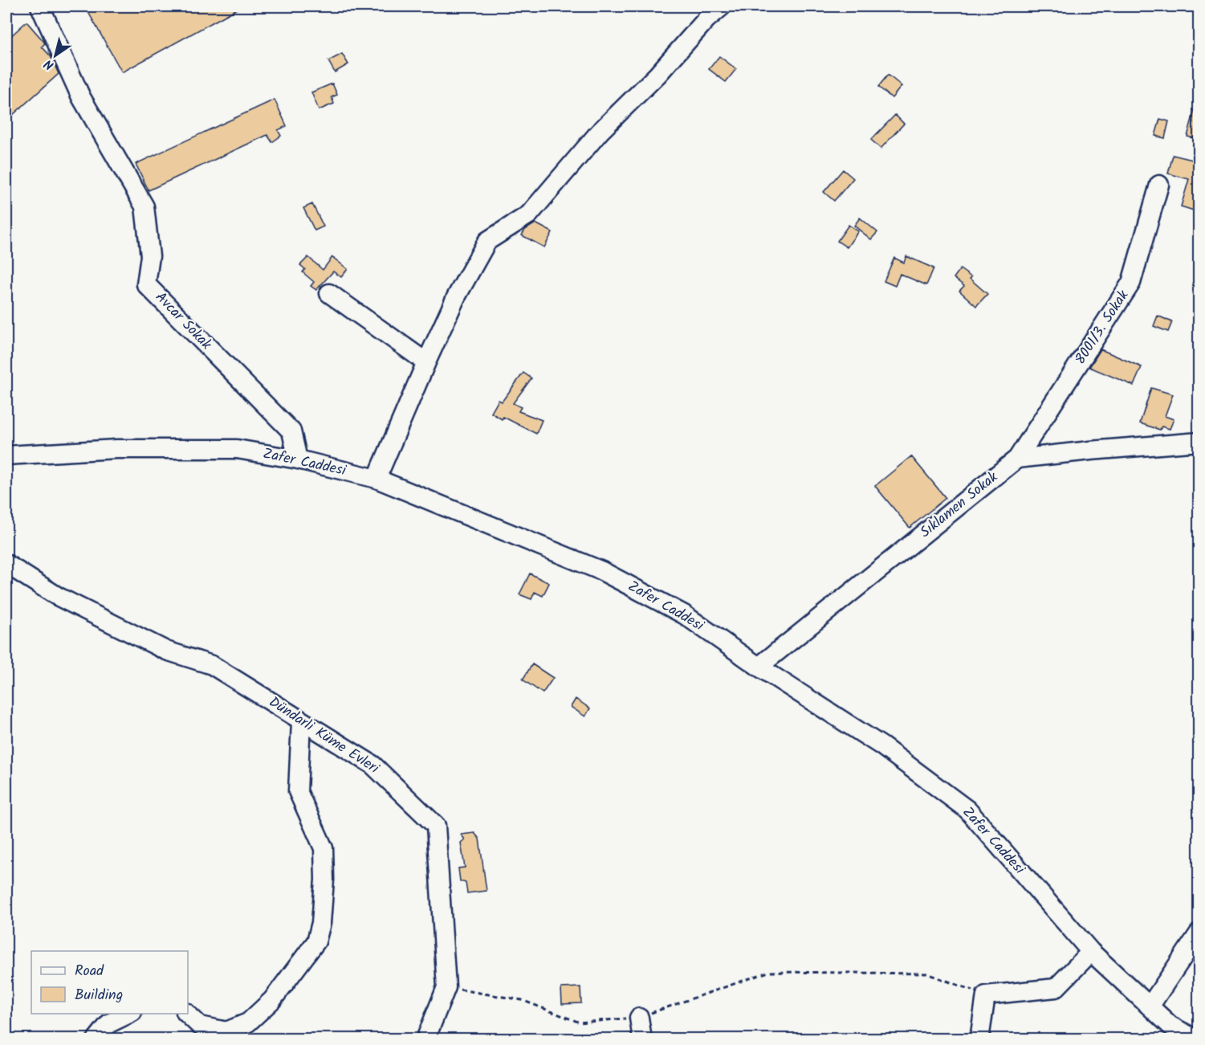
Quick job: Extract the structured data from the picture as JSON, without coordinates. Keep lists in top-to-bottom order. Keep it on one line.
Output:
{"streets":{"street":["Avcar Sokak","8001/3. Sokak","Zafer Caddesi","Sıklamen Sokak","Dündarli Küme Evleri"]},"crossings":[["Avcar Sokak","Zafer Caddesi"],["8001/3. Sokak","Sıklamen Sokak"],["Zafer Caddesi","Sıklamen Sokak"]],"legend":["Road","Building"],"north":"bottom left"}
